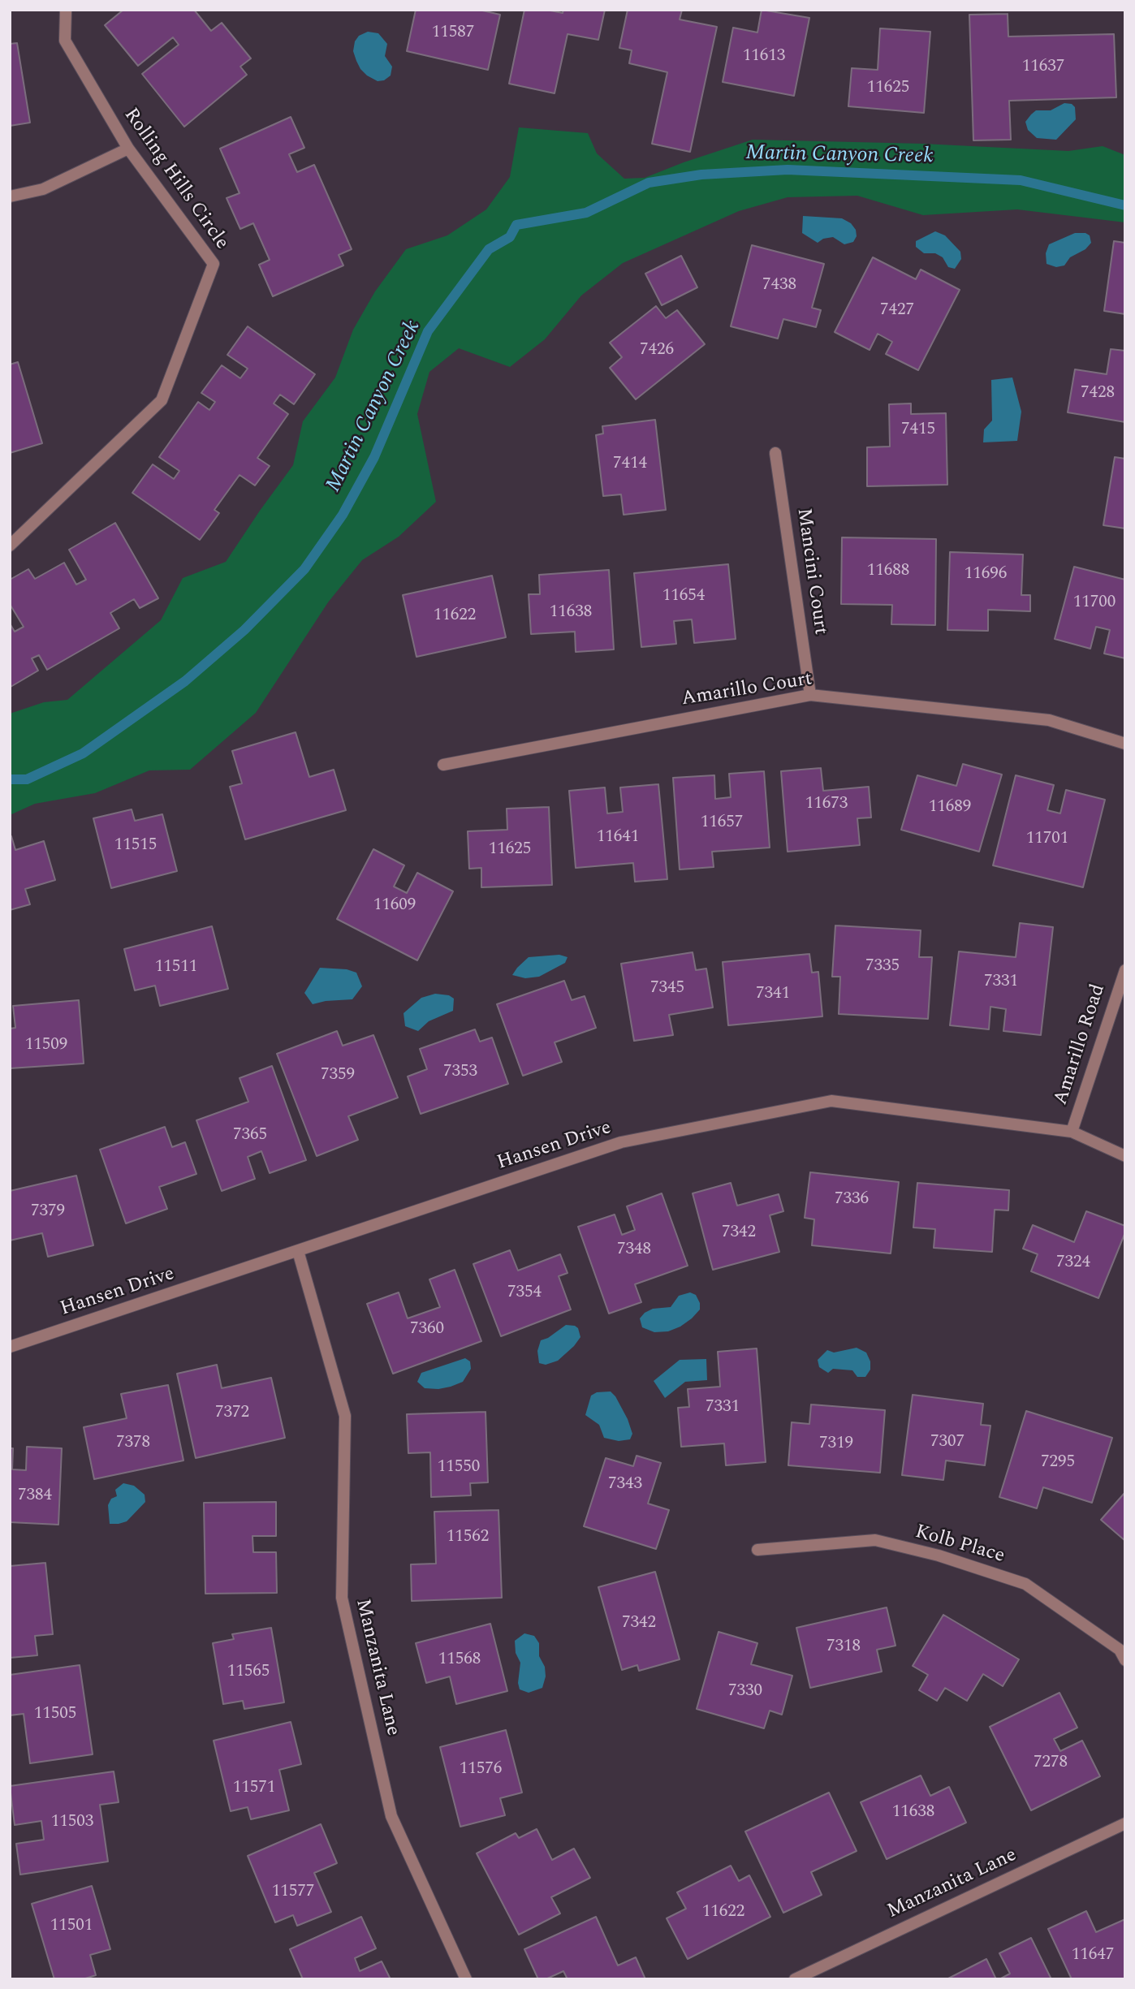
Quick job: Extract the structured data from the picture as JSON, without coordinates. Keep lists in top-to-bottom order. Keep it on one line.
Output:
{"streets":{"street":["Rolling Hills Circle","Mancini Court","Amarillo Court","Amarillo Road","Hansen Drive","Kolb Place","Manzanita Lane"]},"crossings":[["Mancini Court","Amarillo Court"],["Amarillo Road","Hansen Drive"],["Hansen Drive","Manzanita Lane"]],"water":["Martin Canyon Creek"],"house_numbers":["11587","11613","11637","11625","7438","7427","7426","7428","7415","7414","11688","11696","11654","11700","11638","11622","11673","11689","11657","11641","11701","11515","11625","11609","7335","11511","7331","7345","7341","11509","7353","7359","7365","7336","7379","7342","7348","7324","7354","7360","7331","7372","7307","7378","7319","7295","11550","7343","7384","11562","7342","7318","11568","11565","7330","11505","7278","11576","11571","11638","11503","11577","11622","11501","11647"]}
